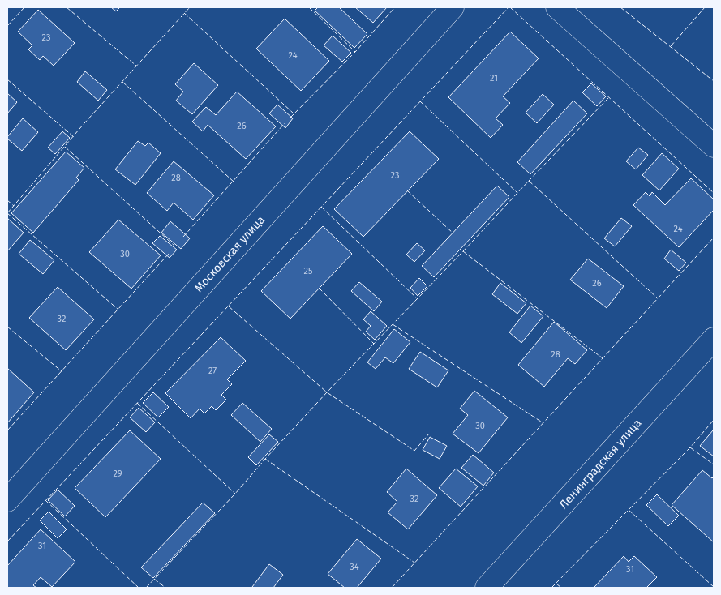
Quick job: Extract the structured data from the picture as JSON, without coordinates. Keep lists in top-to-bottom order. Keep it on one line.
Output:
{"streets":{"street":["Московская улица","Ленинградская улица"]},"house_numbers":["23","24","21","26","23","28","24","30","25","26","32","28","27","30","29","32","31","34","31"]}
